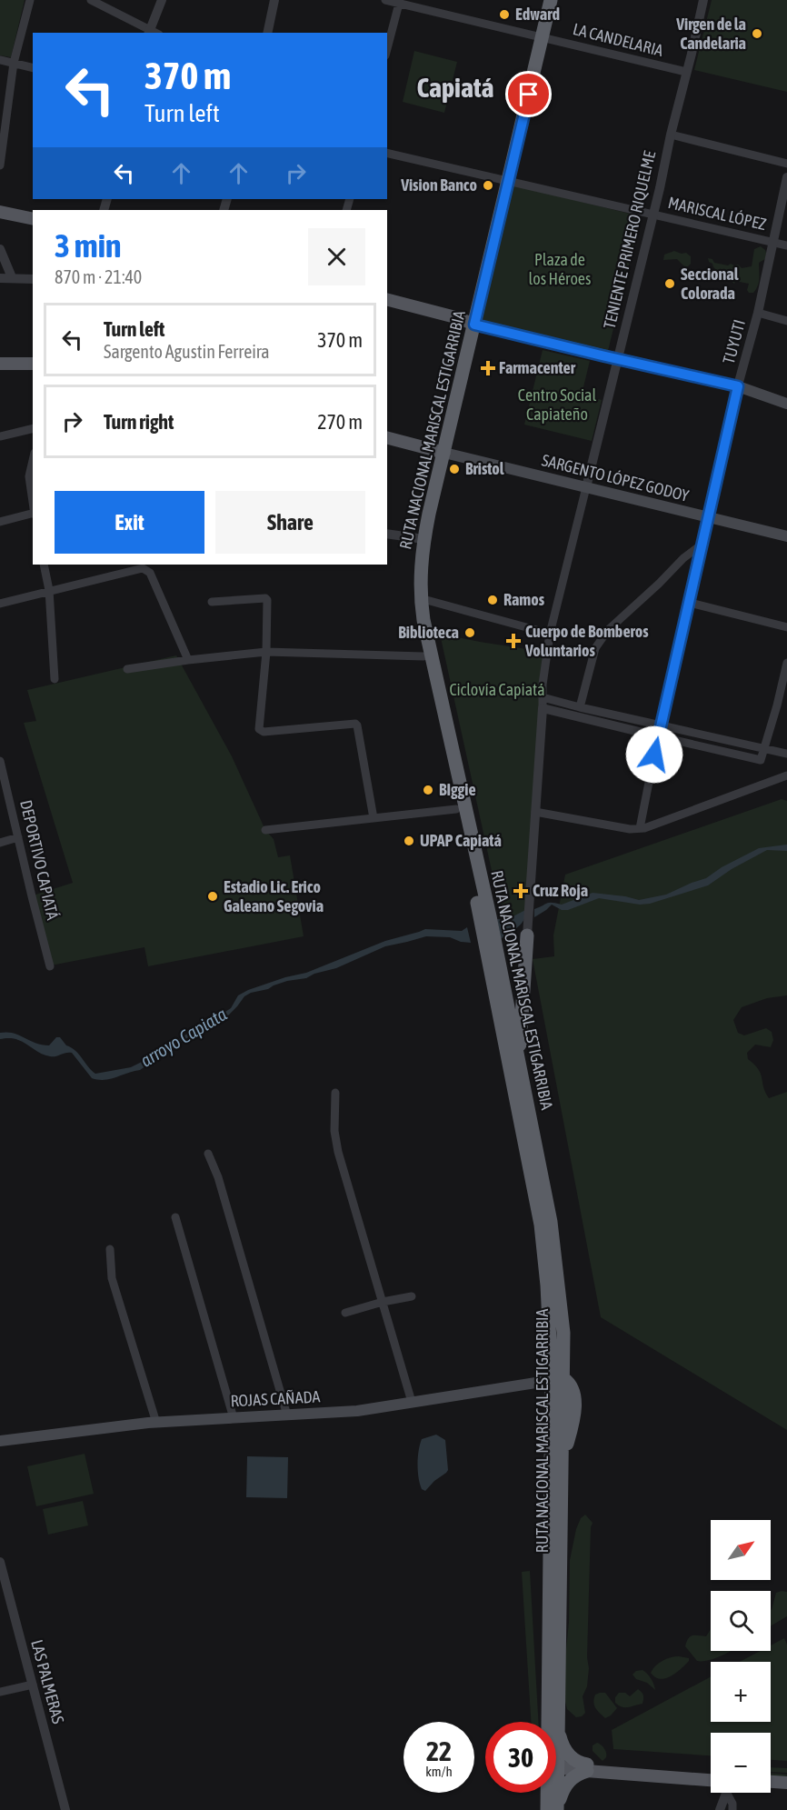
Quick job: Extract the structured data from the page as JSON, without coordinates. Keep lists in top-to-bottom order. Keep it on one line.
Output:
{"streets":{"highway":["RUTA NACIONAL MARISCAL ESTIGARRIBIA"],"main road":["SARGENTO LÓPEZ GODOY","ROJAS CAÑADA"],"street":["LA CANDELARIA","MARISCAL LÓPEZ","TENIENTE PRIMERO RIQUELME","TUYUTI","DEPORTIVO CAPIATÁ","LAS PALMERAS"]},"crossings":[["LA CANDELARIA","TENIENTE PRIMERO RIQUELME"],["LA CANDELARIA","RUTA NACIONAL MARISCAL ESTIGARRIBIA"],["MARISCAL LÓPEZ","TENIENTE PRIMERO RIQUELME"],["MARISCAL LÓPEZ","TUYUTI"],["MARISCAL LÓPEZ","RUTA NACIONAL MARISCAL ESTIGARRIBIA"],["TENIENTE PRIMERO RIQUELME","SARGENTO LÓPEZ GODOY"],["TUYUTI","SARGENTO LÓPEZ GODOY"],["RUTA NACIONAL MARISCAL ESTIGARRIBIA","SARGENTO LÓPEZ GODOY"],["RUTA NACIONAL MARISCAL ESTIGARRIBIA","ROJAS CAÑADA"]],"districts":["Capiatá"],"water":["arroyo Capiata"],"parks":["Plaza de los Héroes","Centro Social Capiateño","Ciclovía Capiatá"],"places":{"other":["Edward","Virgen de la Candelaria","Vision Banco","Seccional Colorada","Bristol","Ramos","Biblioteca","BIggie","UPAP Capiatá","Estadio Lic. Erico Galeano Segovia"],"health":["Farmacenter","Cuerpo de Bomberos Voluntarios","Cruz Roja"]},"north":"top right","page":{"turn":["370 m","Turn left"],"heading":["3 min","870 m · 21:40"],"list":[{"name":"Turn left","note":"Sargento Agustin Ferreira","value":"370 m"},{"name":"Turn right","value":"270 m"}],"buttons":["Exit","Share"],"map_buttons":["+","−"],"speed":"22 km/h","limit":"30"}}
